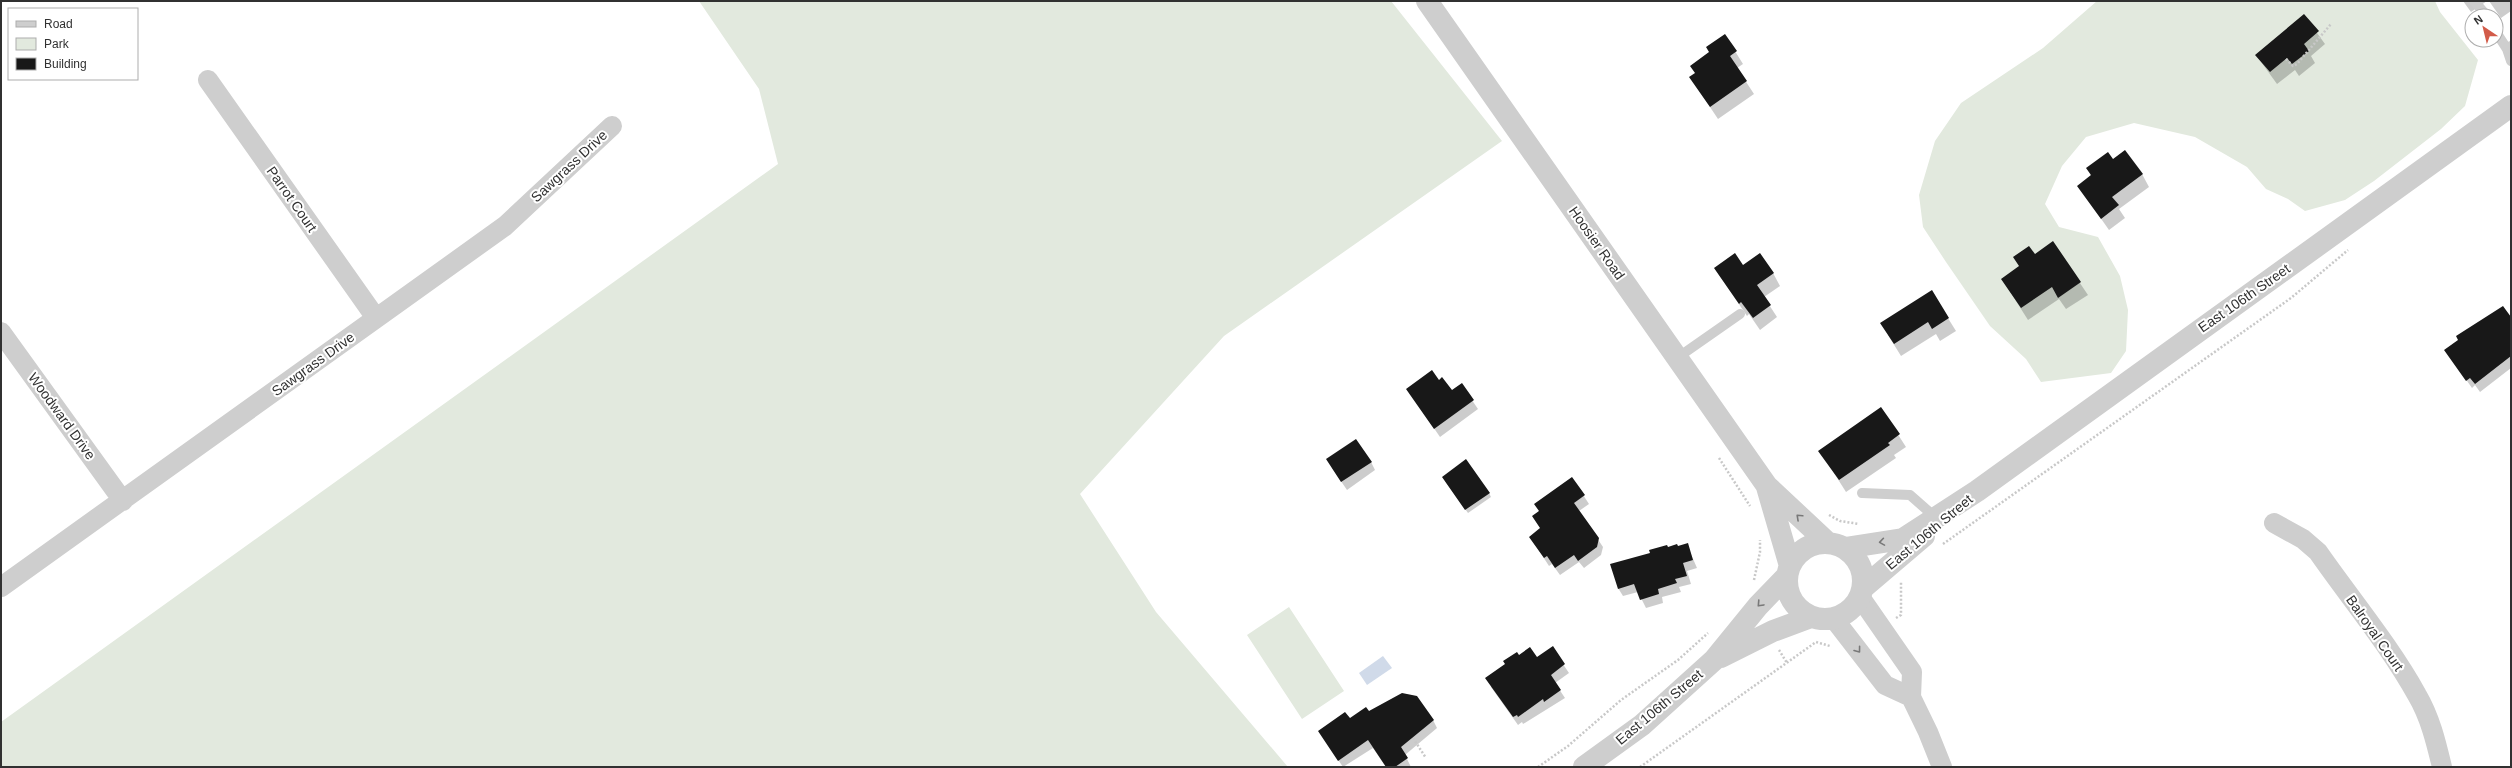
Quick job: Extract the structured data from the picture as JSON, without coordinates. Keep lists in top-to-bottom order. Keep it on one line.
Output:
{"streets":{"street":["Sawgrass Drive","Parrot Court","Hoosier Road","East 106th Street","Woodward Drive","Balroyal Court"]},"crossings":[["Sawgrass Drive","Parrot Court"],["Sawgrass Drive","Woodward Drive"],["Hoosier Road","East 106th Street"]],"legend":["Road","Park","Building"],"north":"top left"}
